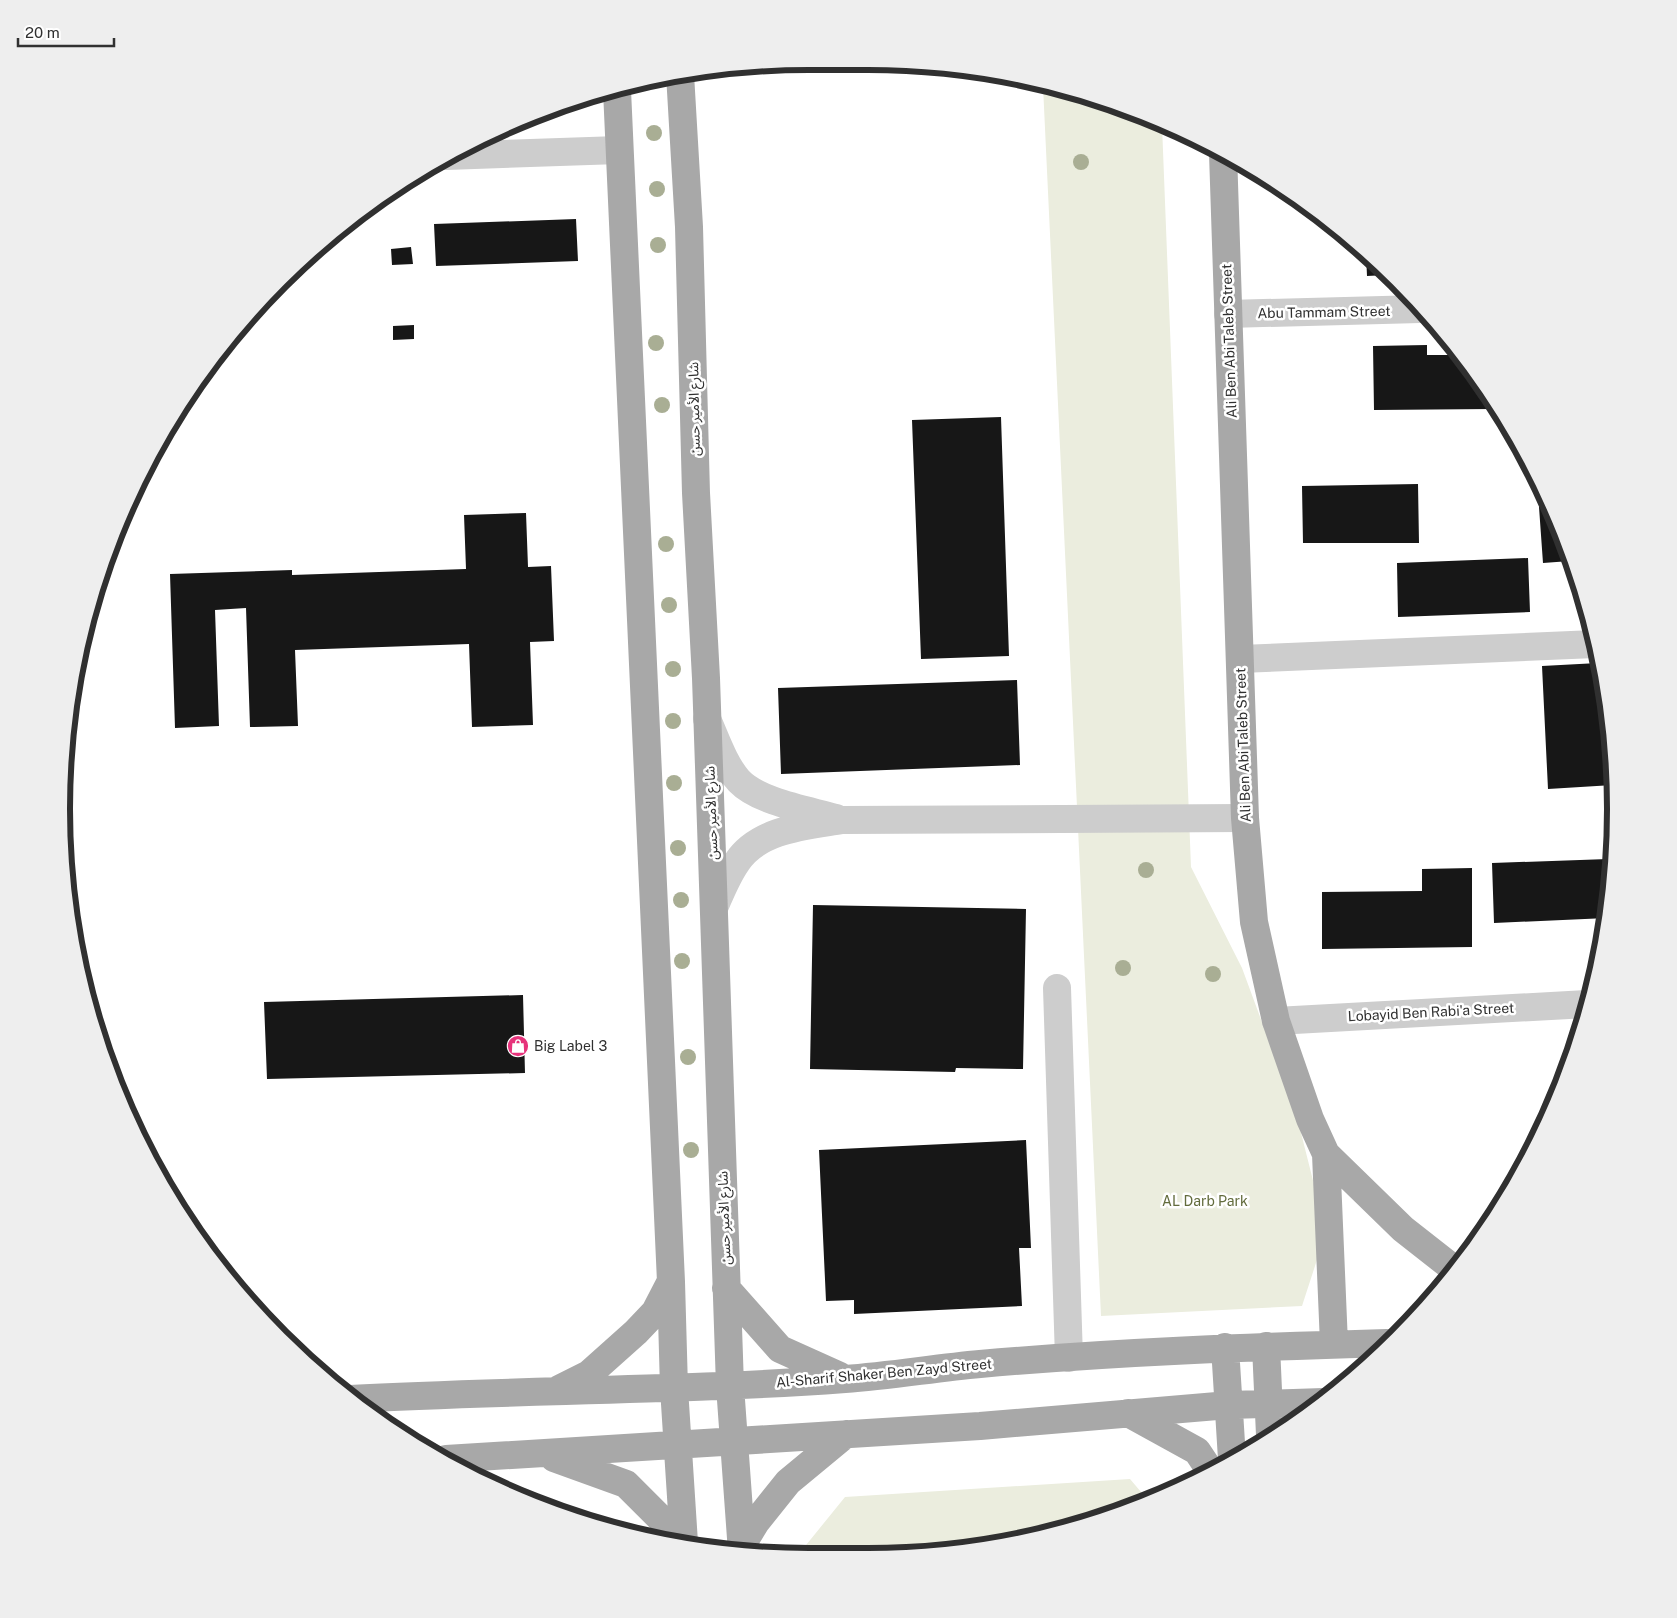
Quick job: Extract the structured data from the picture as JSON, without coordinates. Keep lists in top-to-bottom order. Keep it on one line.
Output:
{"streets":{"main road":["Ali Ben Abi Taleb Street","شارع الأمير حسن","Al-Sharif Shaker Ben Zayd Street"],"street":["Abu Tammam Street","Lobayid Ben Rabi'a Street"]},"crossings":[["Abu Tammam Street","Ali Ben Abi Taleb Street"],["Ali Ben Abi Taleb Street","Lobayid Ben Rabi'a Street"],["شارع الأمير حسن","Al-Sharif Shaker Ben Zayd Street"]],"parks":["AL Darb Park"],"places":{"shop":["Big Label 3"]},"scale_bar":"20 m"}
